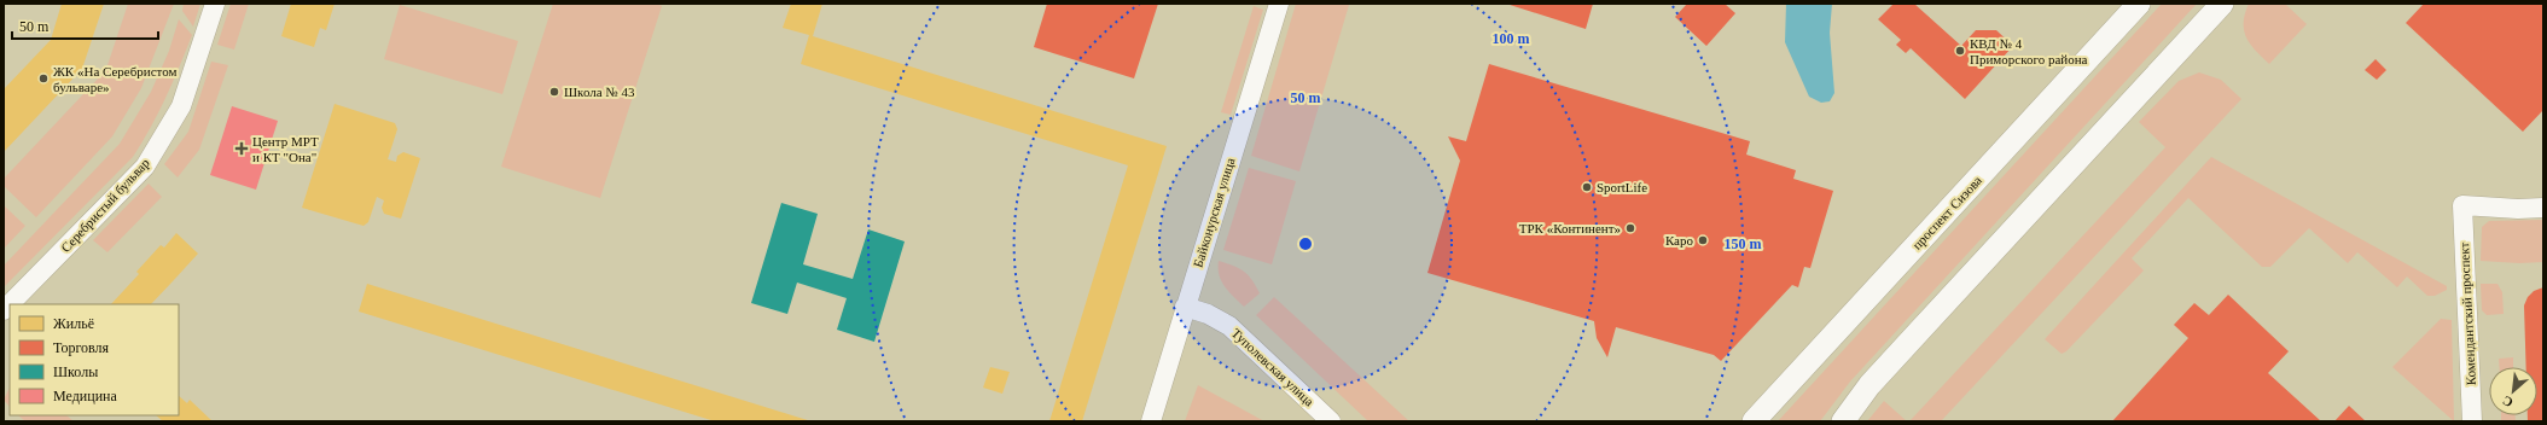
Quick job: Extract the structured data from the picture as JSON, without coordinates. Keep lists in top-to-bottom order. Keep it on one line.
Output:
{"streets":{"street":["Серебристый бульвар","Байконурская улица","проспект Сизова","Комендантский проспект","Туполевская улица"]},"crossings":[["Байконурская улица","Туполевская улица"]],"places":{"other":["КВД № 4 Приморского района","ЖК «На Серебристом бульваре»","Школа № 43","SportLife","ТРК «Континент»","Каро"],"health":["Центр МРТ и КТ \"Она\""]},"legend":["Жильё","Торговля","Школы","Медицина"],"scale_bar":"50 m","north":"bottom left","rings":["100 m","50 m","150 m"]}
